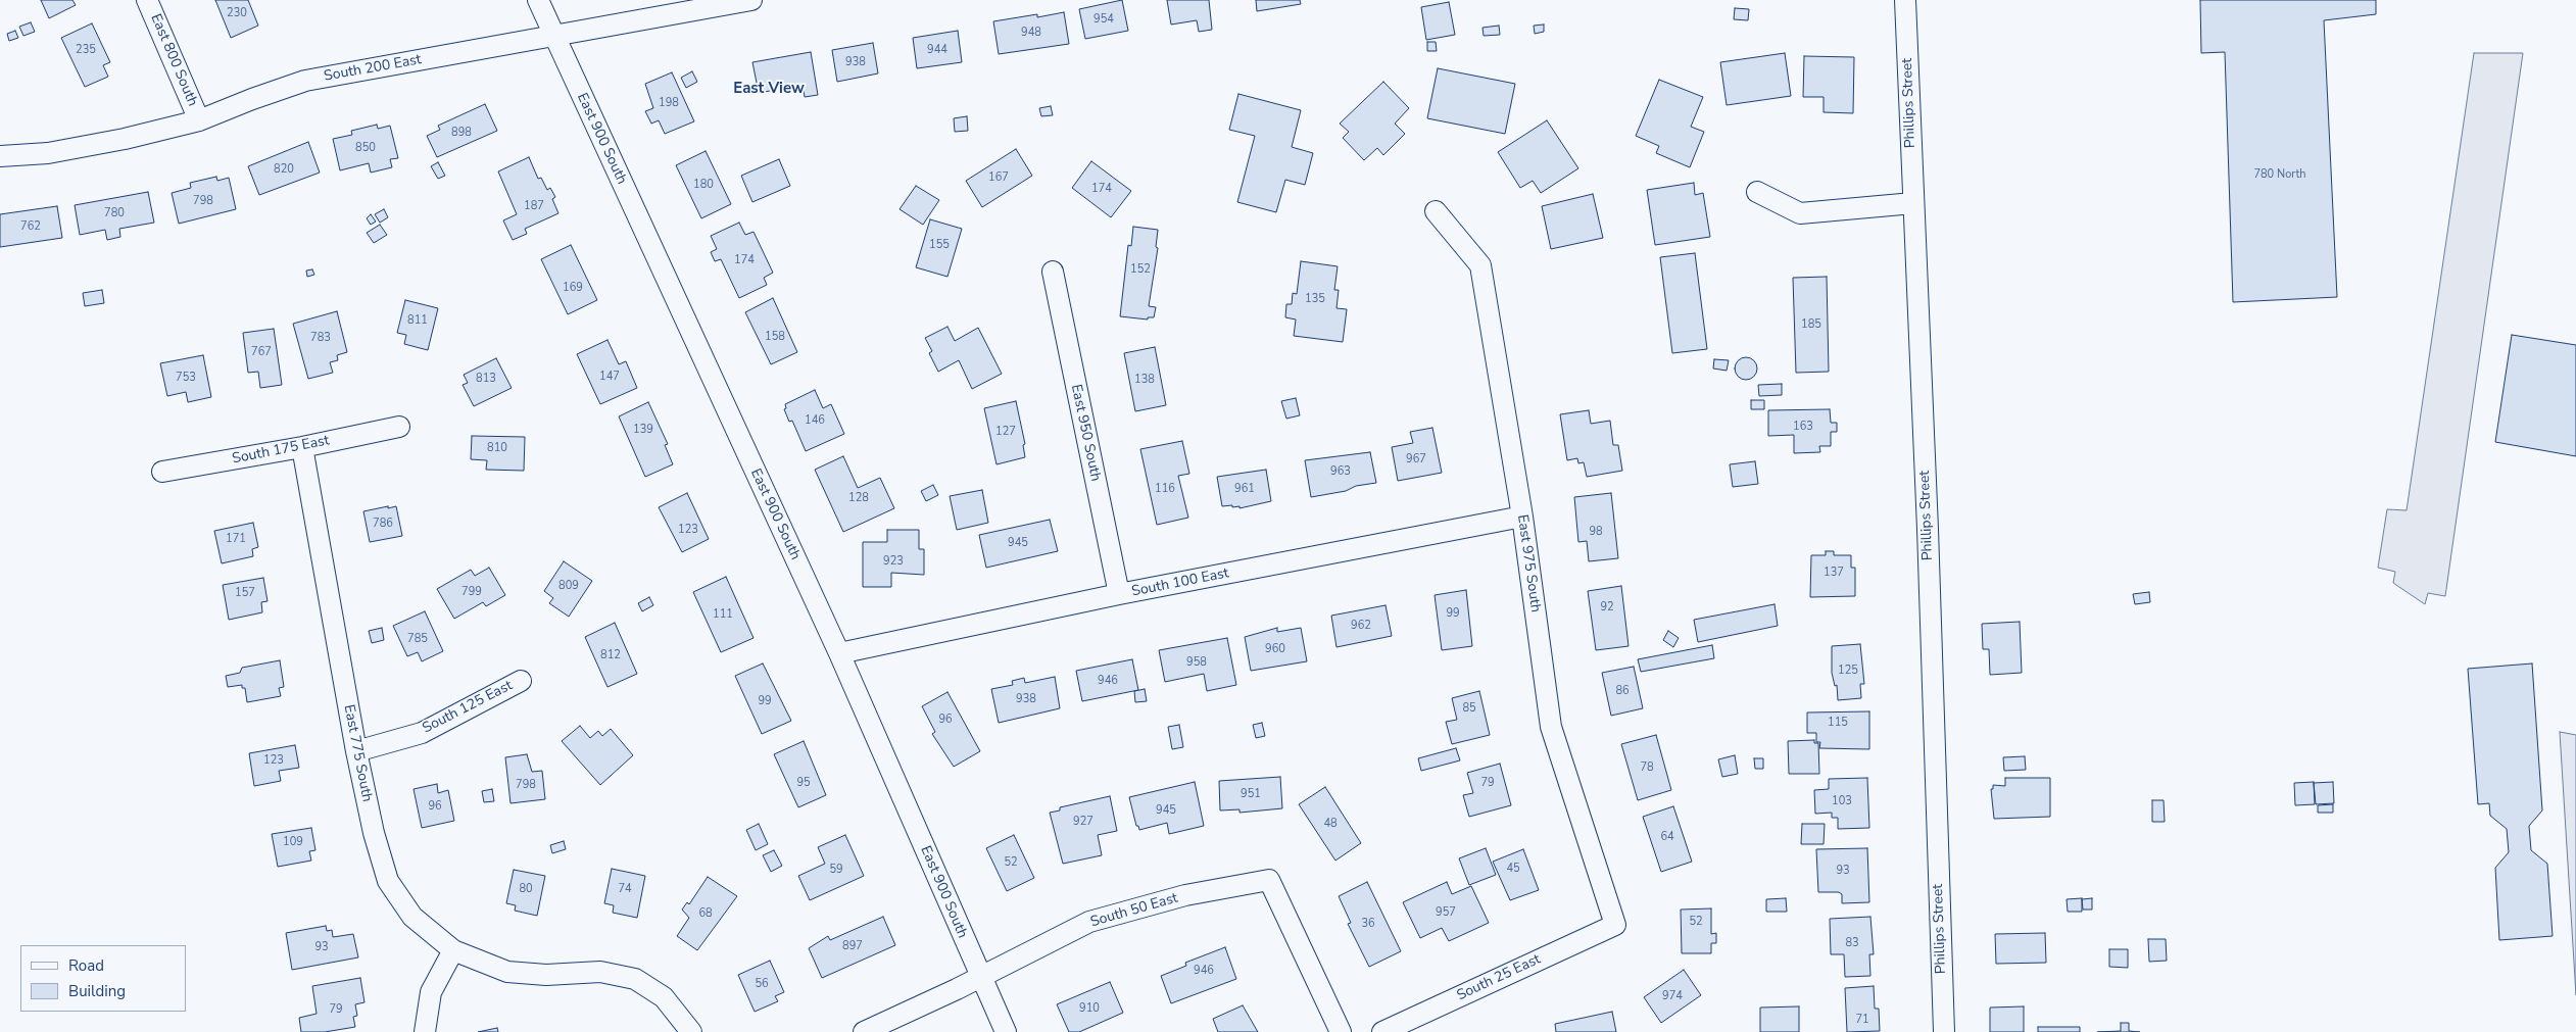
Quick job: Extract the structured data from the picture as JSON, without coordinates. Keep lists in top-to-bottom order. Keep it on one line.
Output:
{"streets":{"street":["East 800 South","South 200 East","Phillips Street","East 900 South","East 950 South","South 175 East","East 975 South","South 100 East","South 125 East","East 775 South","South 50 East","South 25 East"]},"crossings":[["East 800 South","South 200 East"],["South 200 East","East 900 South"],["East 900 South","South 100 East"],["East 900 South","South 50 East"],["East 950 South","South 100 East"],["South 175 East","East 775 South"],["East 975 South","South 100 East"],["East 975 South","South 25 East"],["South 125 East","East 775 South"]],"districts":["East View"],"house_numbers":["230","954","948","235","944","938","198","898","850","820","780 North","167","180","174","798","187","780","762","155","174","152","169","135","811","185","158","783","767","147","753","813","138","146","163","139","127","810","967","963","116","961","128","786","123","98","171","945","923","137","809","799","157","92","99","111","962","785","960","812","958","125","946","86","938","99","85","96","115","123","78","95","79","798","951","103","96","945","927","48","64","109","52","45","59","93","80","74","957","68","52","36","83","897","93","946","56","974","910","79","71"],"legend":["Road","Building"]}
